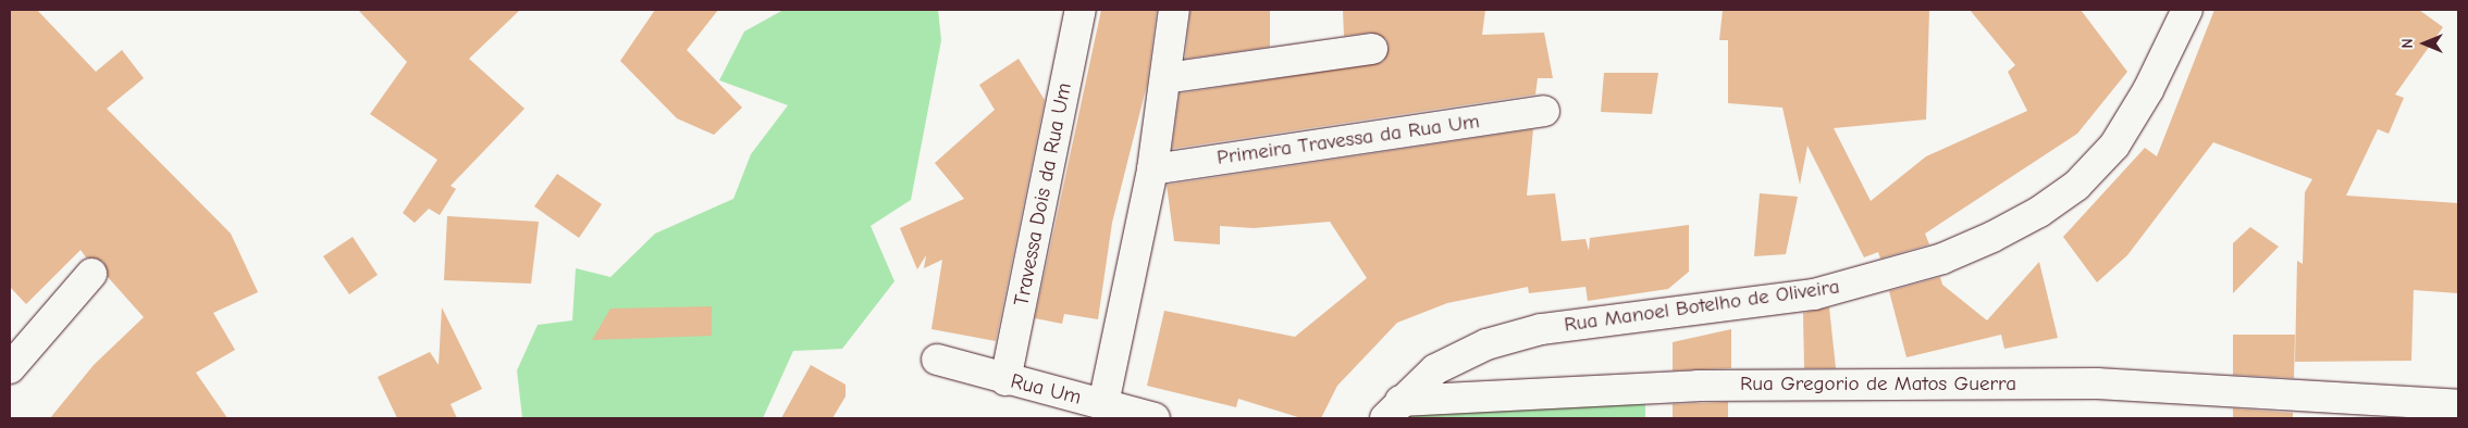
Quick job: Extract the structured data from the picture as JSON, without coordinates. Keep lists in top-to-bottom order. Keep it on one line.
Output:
{"streets":{"street":["Primeira Travessa da Rua Um","Travessa Dois da Rua Um","Rua Manoel Botelho de Oliveira","Rua Gregorio de Matos Guerra","Rua Um"]},"crossings":[["Travessa Dois da Rua Um","Rua Um"],["Rua Manoel Botelho de Oliveira","Rua Gregorio de Matos Guerra"]],"north":"left"}
